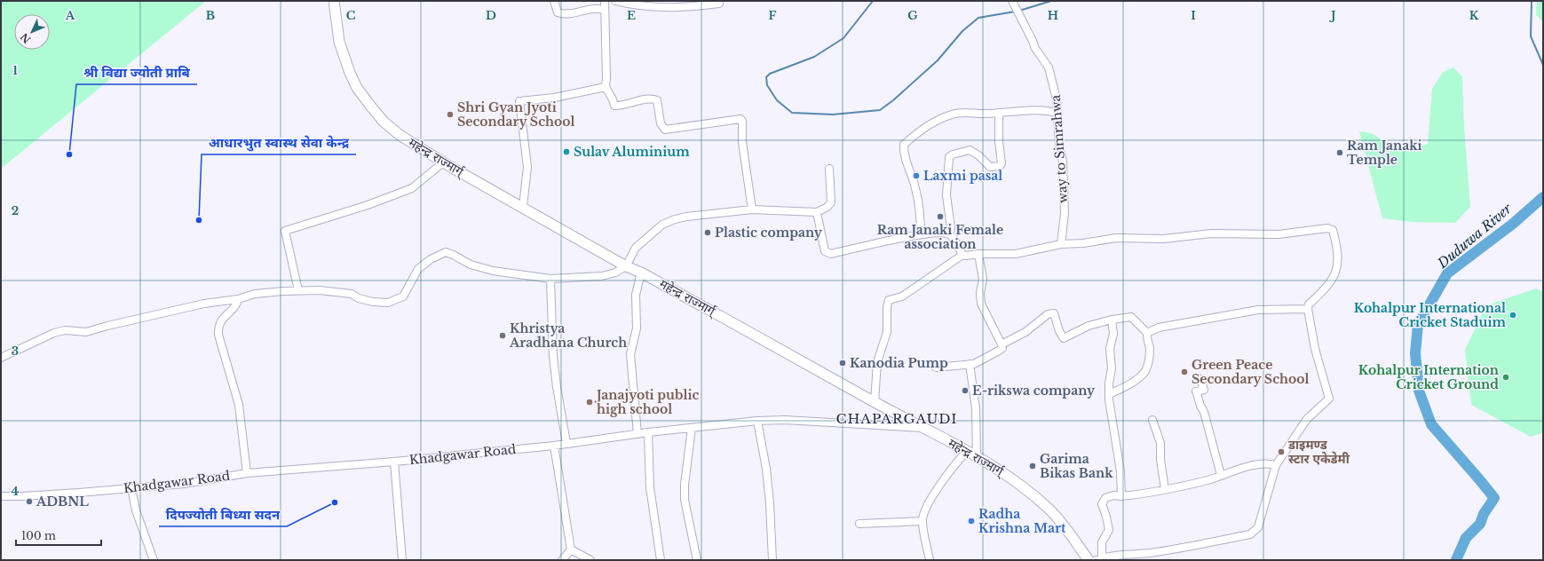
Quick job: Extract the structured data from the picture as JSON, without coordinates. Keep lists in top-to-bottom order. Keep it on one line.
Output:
{"streets":{"highway":["महेन्द्र राज्मार्ग्"],"street":["way to Simrahwa","Khadgawar Road"]},"crossings":[["महेन्द्र राज्मार्ग्","Khadgawar Road"]],"districts":["CHAPARGAUDI"],"water":["Duduwa River"],"places":["Shri Gyan Jyoti Secondary School","Sulav Aluminium","Ram Janaki Temple","श्री विद्या ज्योती प्राबि","Laxmi pasal","Ram Janaki Female association","आधारभुत स्वास्थ सेवा केन्द्र","Plastic company","Kohalpur International Cricket Staduim","Khristya Aradhana Church","Kanodia Pump","Green Peace Secondary School","Kohalpur Internation Cricket Ground","E-rikswa company","Janajyoti public high school","डाइमण्ड स्टार एकेडेमी","Garima Bikas Bank","ADBNL","दिपज्योती बिध्या सदन","Radha Krishna Mart"],"scale_bar":"100 m","north":"bottom left","grid":{"columns":["A","B","C","D","E","F","G","H","I","J","K"],"rows":["1","2","3","4"]}}
